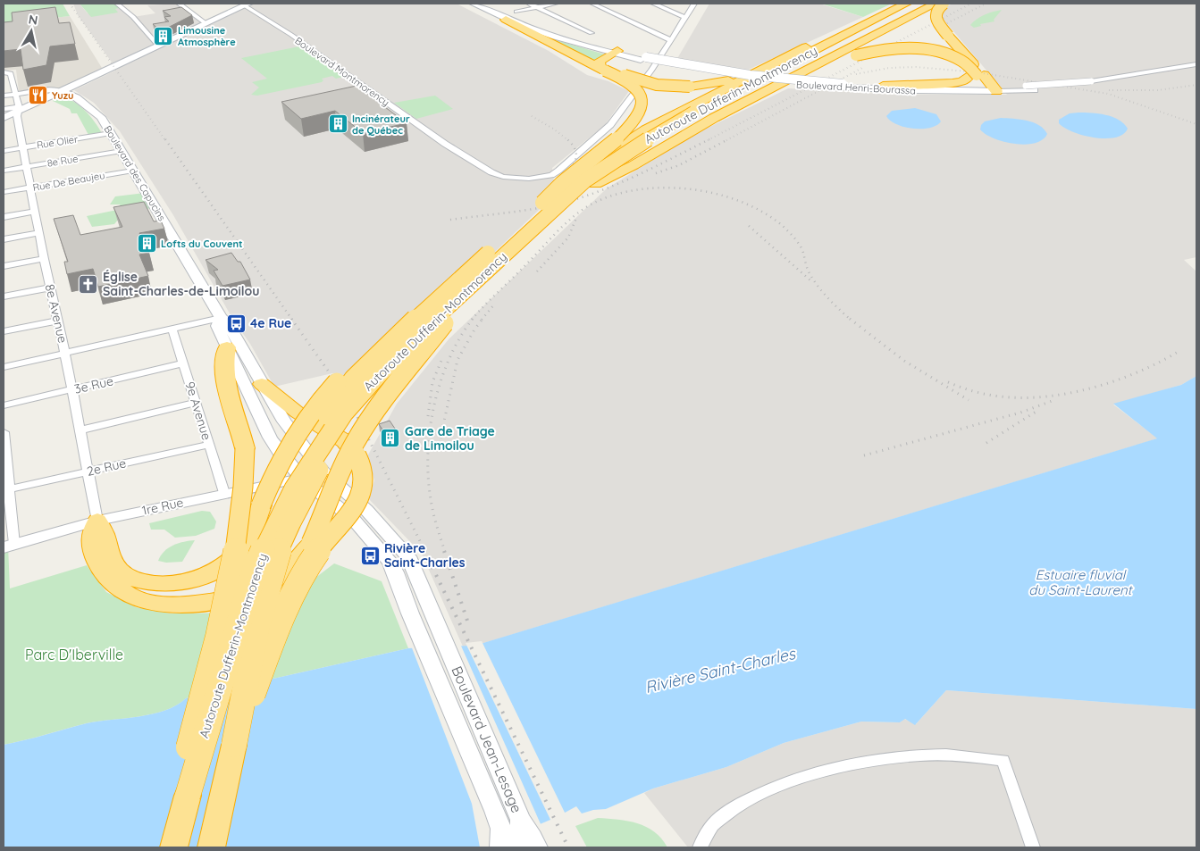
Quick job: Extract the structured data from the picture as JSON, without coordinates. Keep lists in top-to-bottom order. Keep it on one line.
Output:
{"streets":{"highway":["Autoroute Dufferin-Montmorency"],"main road":["Boulevard Henri-Bourassa","Boulevard des Capucins","Boulevard Jean-Lesage"],"street":["Boulevard Montmorency","Rue Olier","8e Rue","Rue De Beaujeu","8e Avenue","3e Rue","9e Avenue","2e Rue","1re Rue"]},"crossings":[["Rue Olier","Boulevard des Capucins"],["Rue Olier","8e Avenue"],["8e Rue","Boulevard des Capucins"],["8e Rue","8e Avenue"],["Boulevard des Capucins","Rue De Beaujeu"],["Boulevard des Capucins","Boulevard Jean-Lesage"],["Rue De Beaujeu","8e Avenue"],["8e Avenue","3e Rue"],["8e Avenue","2e Rue"],["8e Avenue","1re Rue"],["3e Rue","9e Avenue"],["9e Avenue","2e Rue"],["9e Avenue","1re Rue"]],"water":["Estuaire fluvial du Saint-Laurent","Rivière Saint-Charles"],"parks":["Parc D'Iberville"],"places":{"building":["Limousine Atmosphère","Incinérateur de Québec","Lofts du Couvent","Gare de Triage de Limoilou"],"restaurant":["Yuzu"],"church":["Église Saint-Charles-de-Limoilou"],"bus stop":["4e Rue","Rivière Saint-Charles"]},"north":"top"}
